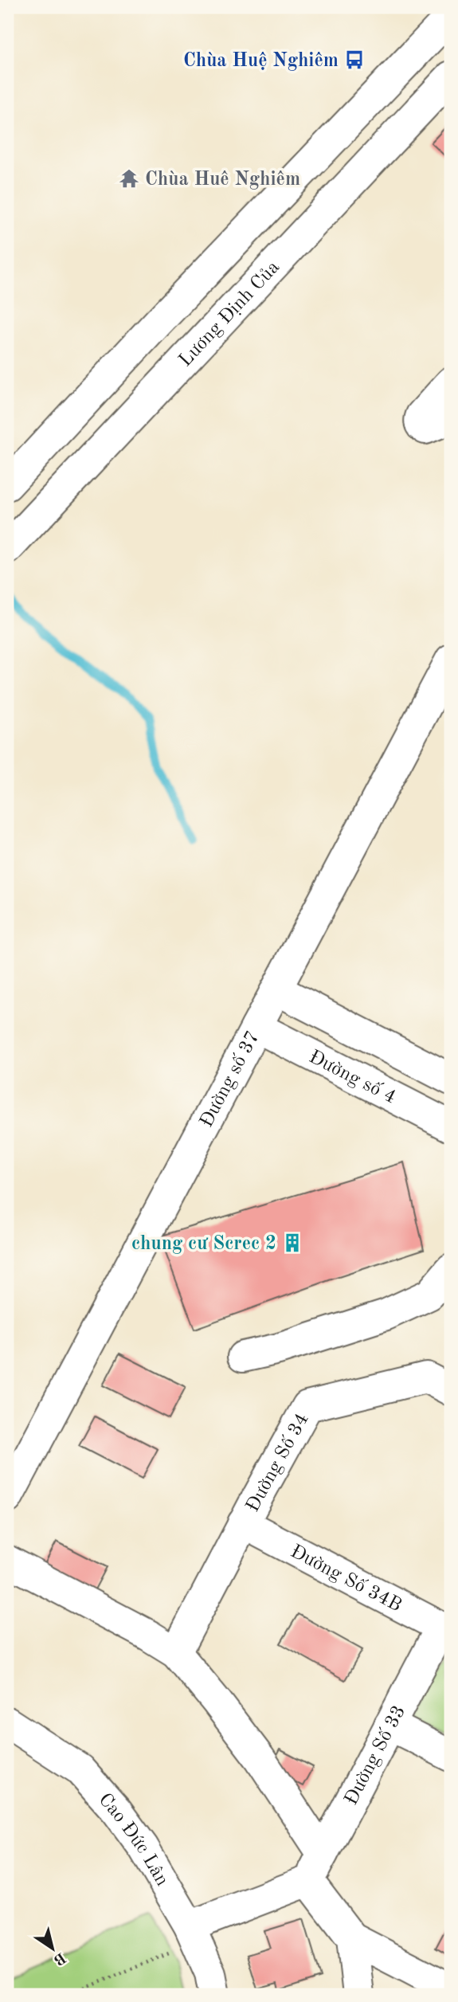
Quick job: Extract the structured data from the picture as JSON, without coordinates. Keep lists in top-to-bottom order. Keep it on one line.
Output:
{"streets":{"street":["Lương Định Của","Đường số 4","Đường số 37","Đường Số 34","Đường Số 34B","Đường Số 33","Cao Đức Lân"]},"crossings":[["Đường số 4","Đường số 37"],["Đường Số 34","Đường Số 34B"],["Đường Số 34B","Đường Số 33"]],"places":{"bus stop":["Chùa Huệ Nghiêm"],"temple":["Chùa Huê Nghiêm"],"building":["chung cư Screc 2"]},"north":"bottom right"}
